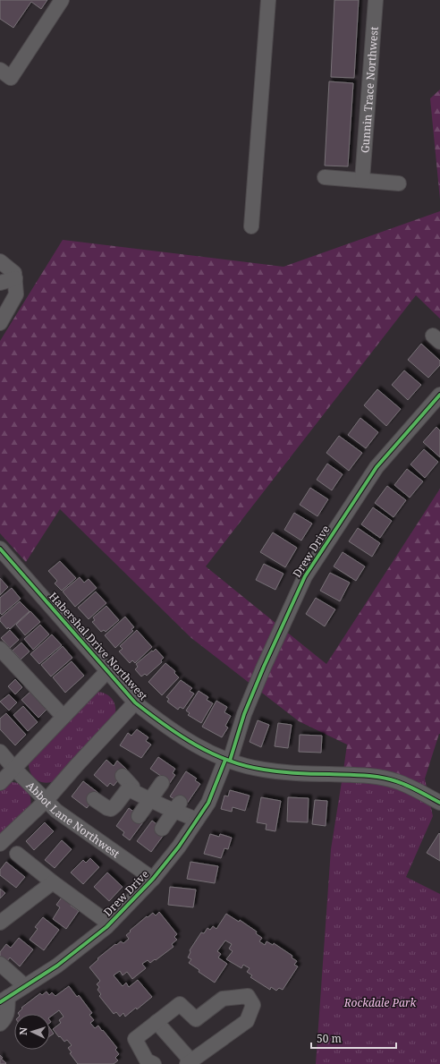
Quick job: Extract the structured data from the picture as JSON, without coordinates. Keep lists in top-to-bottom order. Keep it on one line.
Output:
{"streets":{"street":["Gunnin Trace Northwest","Drew Drive","Habershal Drive Northwest","Abbot Lane Northwest"]},"crossings":[["Drew Drive","Habershal Drive Northwest"],["Drew Drive","Abbot Lane Northwest"]],"parks":["Rockdale Park"],"scale_bar":"50 m","north":"left"}
